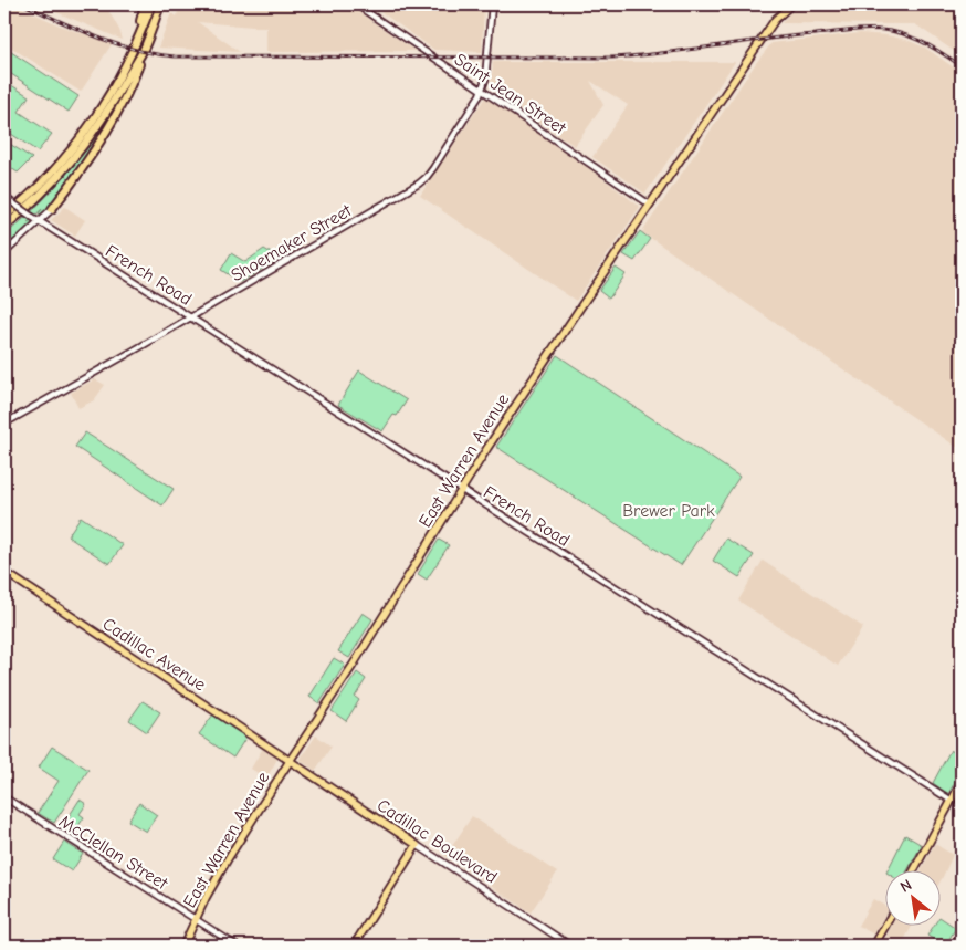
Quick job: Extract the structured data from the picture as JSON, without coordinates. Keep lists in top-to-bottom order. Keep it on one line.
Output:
{"streets":{"main road":["East Warren Avenue","Cadillac Avenue","Cadillac Boulevard"],"street":["Saint Jean Street","Shoemaker Street","French Road","McClellan Street"]},"crossings":[["Saint Jean Street","Shoemaker Street"],["Saint Jean Street","East Warren Avenue"],["Shoemaker Street","French Road"],["French Road","East Warren Avenue"],["East Warren Avenue","Cadillac Avenue"],["East Warren Avenue","Cadillac Boulevard"],["East Warren Avenue","McClellan Street"],["Cadillac Avenue","Cadillac Boulevard"]],"parks":["Brewer Park"],"north":"top left"}
